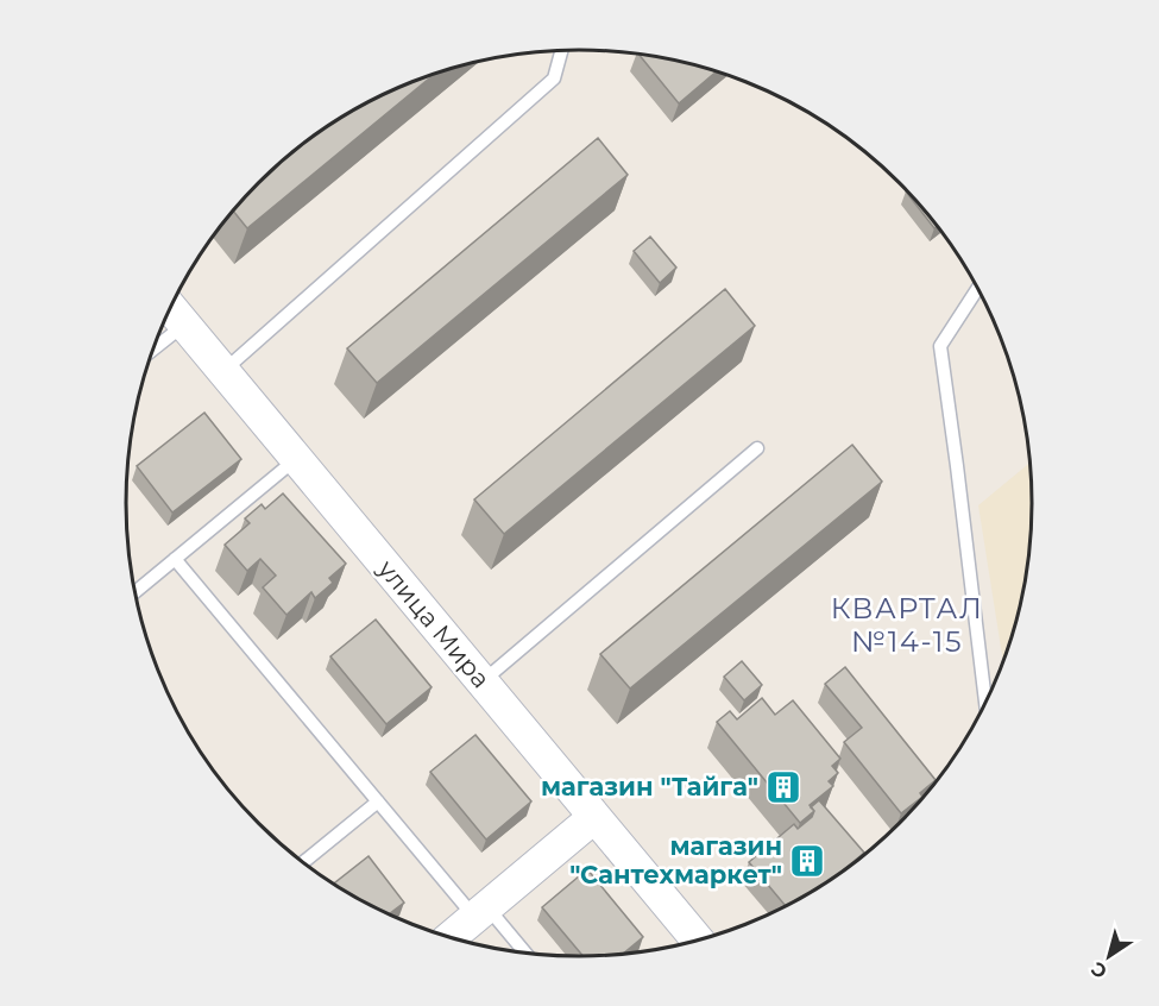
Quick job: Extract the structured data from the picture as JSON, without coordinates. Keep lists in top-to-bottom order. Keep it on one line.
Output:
{"streets":{"street":["улица Мира"]},"districts":["КВАРТАЛ №14-15"],"places":{"building":["магазин \"Тайга\"","магазин \"Сантехмаркет\""]},"north":"bottom left"}
